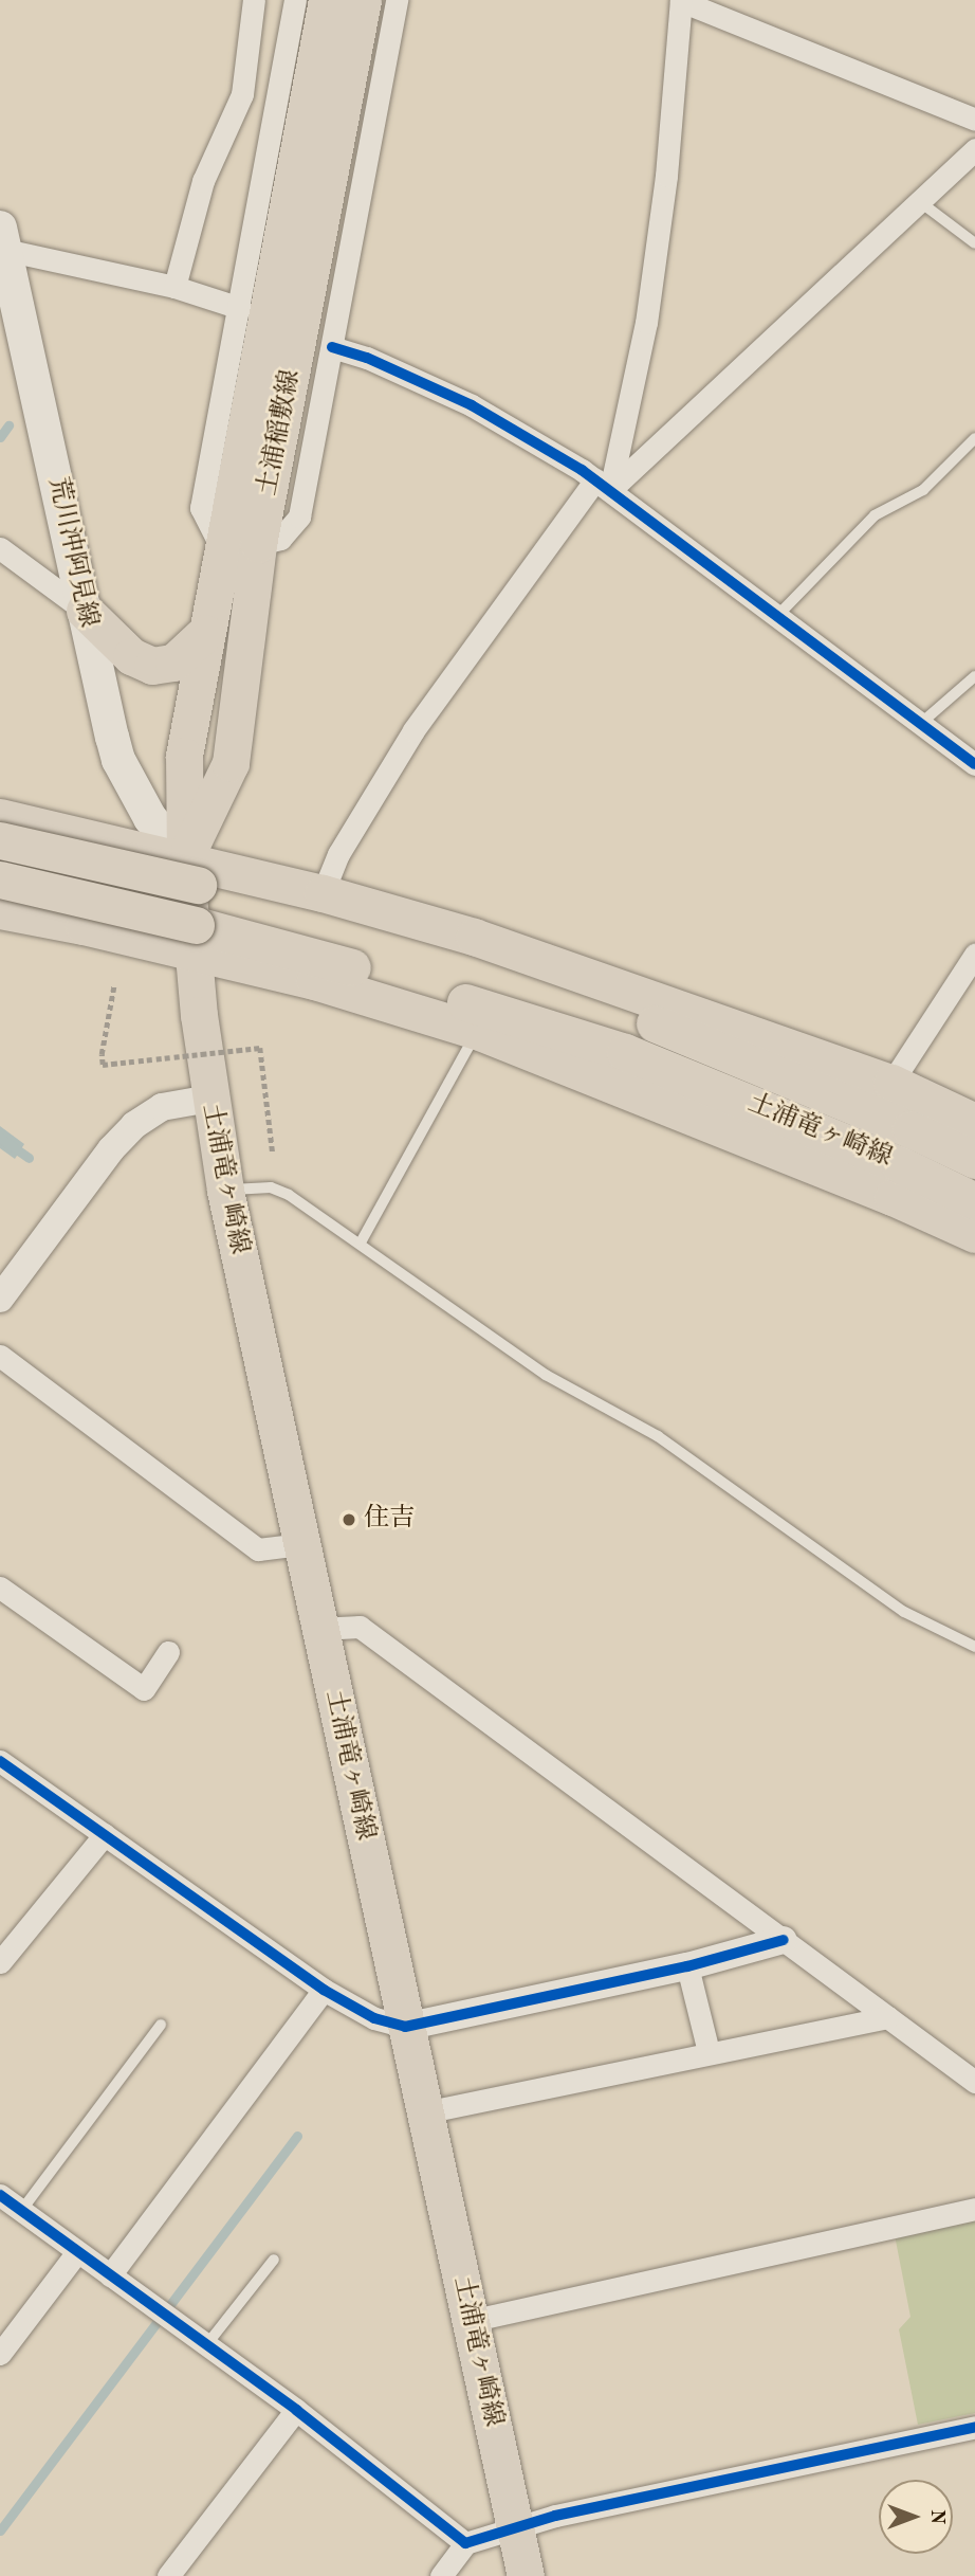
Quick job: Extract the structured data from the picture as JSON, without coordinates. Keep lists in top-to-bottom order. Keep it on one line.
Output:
{"streets":{"main road":["土浦稲敷線","荒川沖阿見線","土浦竜ヶ崎線"]},"crossings":[["土浦稲敷線","荒川沖阿見線"],["土浦稲敷線","土浦竜ヶ崎線"],["荒川沖阿見線","土浦竜ヶ崎線"]],"places":["住吉"],"north":"right"}
